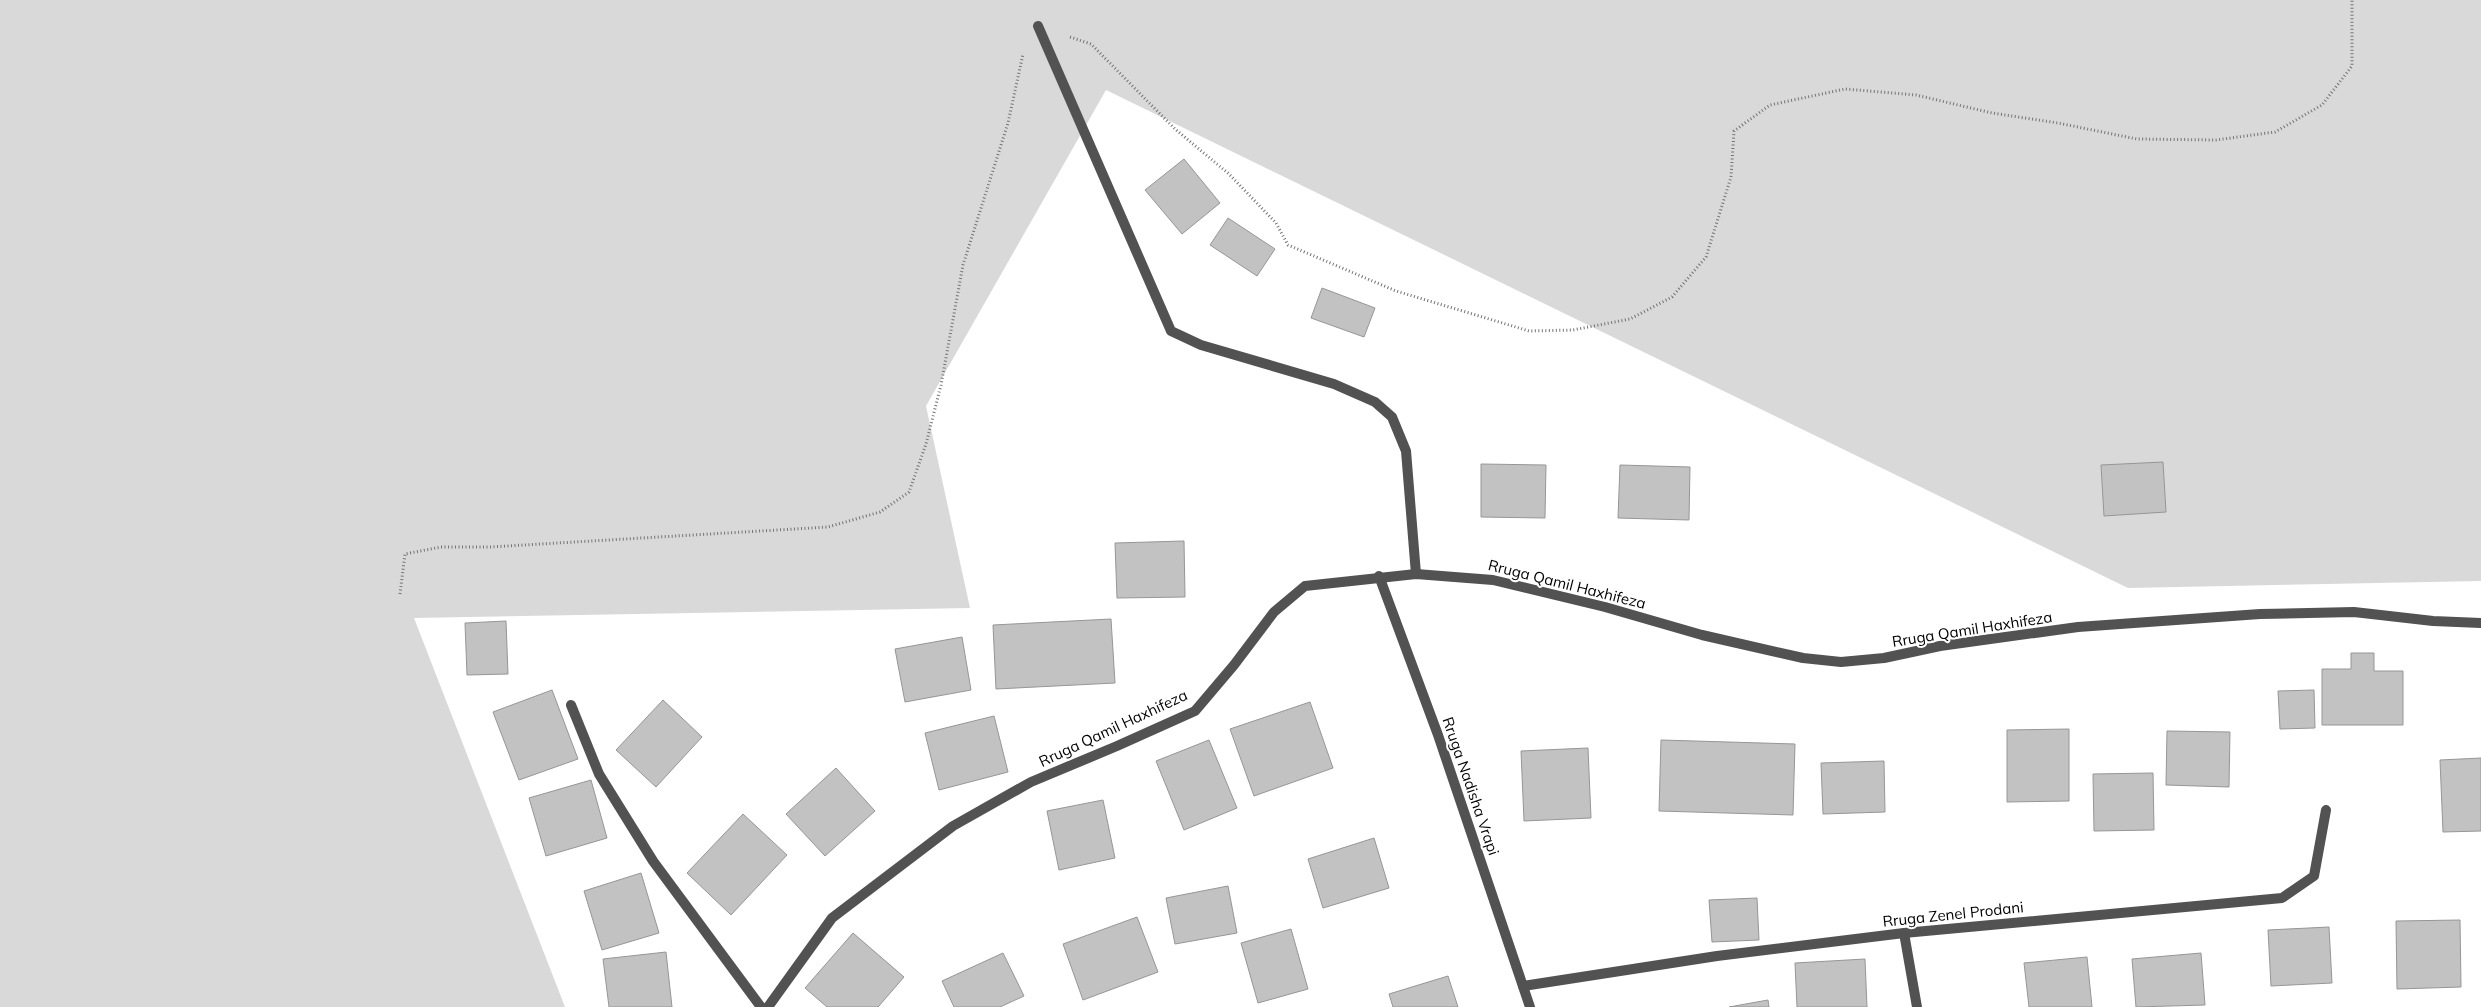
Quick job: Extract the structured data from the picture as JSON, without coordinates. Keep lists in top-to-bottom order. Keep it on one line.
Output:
{"streets":{"street":["Rruga Qamil Haxhifeza","Rruga Nadisha Vrapi","Rruga Zenel Prodani"]},"crossings":[["Rruga Qamil Haxhifeza","Rruga Nadisha Vrapi"],["Rruga Nadisha Vrapi","Rruga Zenel Prodani"]]}
